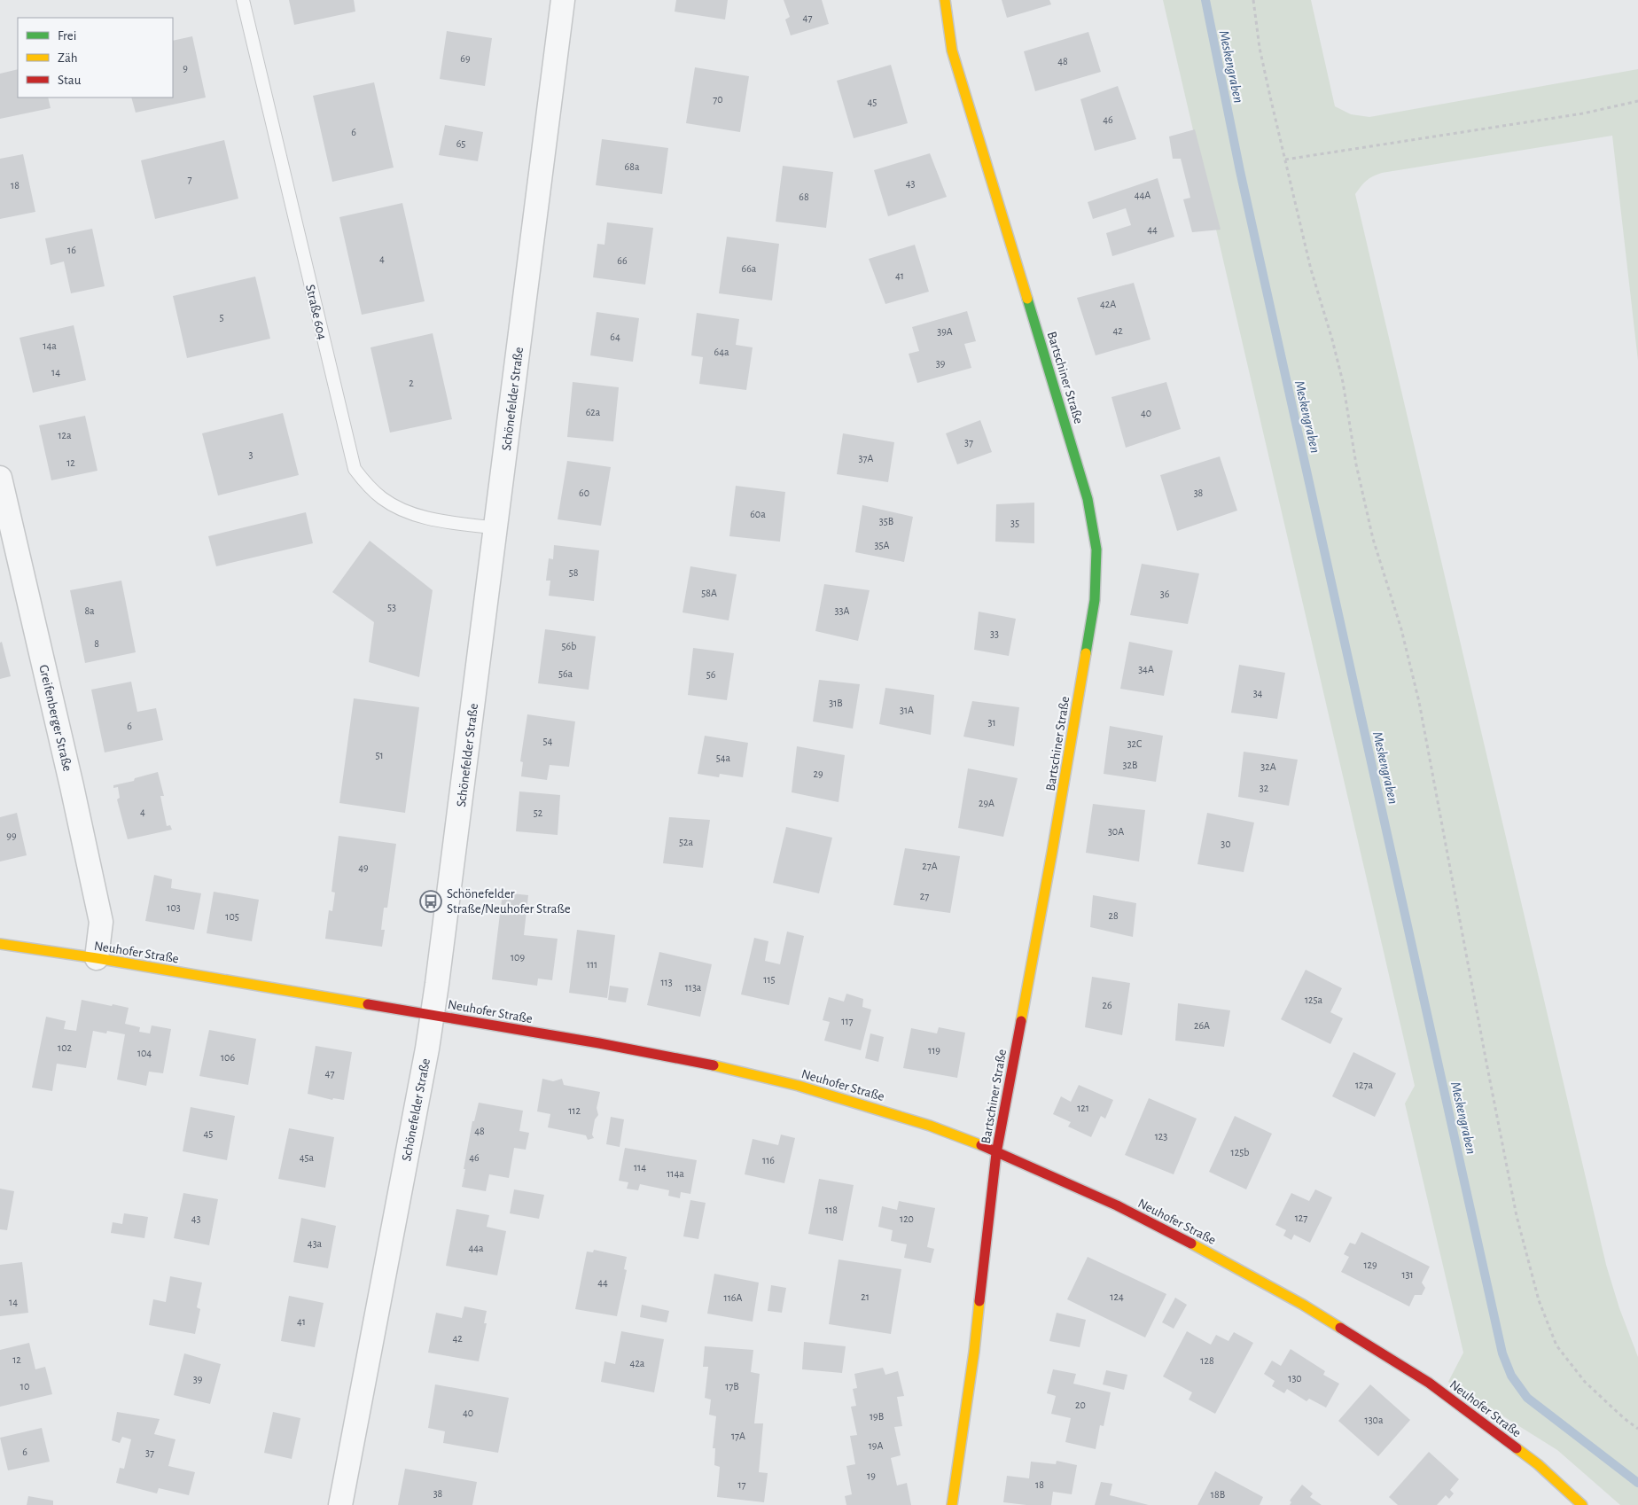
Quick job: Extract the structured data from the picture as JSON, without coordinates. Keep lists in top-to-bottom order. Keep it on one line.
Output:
{"streets":{"street":["Bartschiner Straße","Schönefelder Straße","Greifenberger Straße","Neuhofer Straße"],"lane":["Straße 604"]},"crossings":[["Straße 604","Schönefelder Straße"],["Bartschiner Straße","Neuhofer Straße"],["Schönefelder Straße","Neuhofer Straße"],["Greifenberger Straße","Neuhofer Straße"]],"water":["Meskengraben"],"places":{"bus stop":["Schönefelder Straße/Neuhofer Straße"]},"house_numbers":["47","69","48","9","70","45","46","6","65","68a","7","43","18","44A","68","44","16","4","66","66a","41","42A","5","42","39A","64","14a","64a","39","14","2","62a","40","12a","37","3","37A","12","60","38","60a","35B","35","35A","58","58A","36","53","8a","33A","33","8","56b","34A","56a","56","34","31B","31A","31","6","54","32C","51","54a","32B","32A","29","32","29A","4","52","30A","99","52a","30","27A","49","27","103","28","105","109","111","115","113","113a","125a","26","117","26A","102","119","104","106","47","127a","121","112","48","45","123","125b","45a","46","116","114","114a","118","127","43","120","43a","44a","129","131","44","21","124","116A","14","41","42","12","128","42a","130","39","10","17B","20","40","19B","130a","17A","19A","6","37","19","17","18","38","18B"],"legend":["Frei","Zäh","Stau"]}
